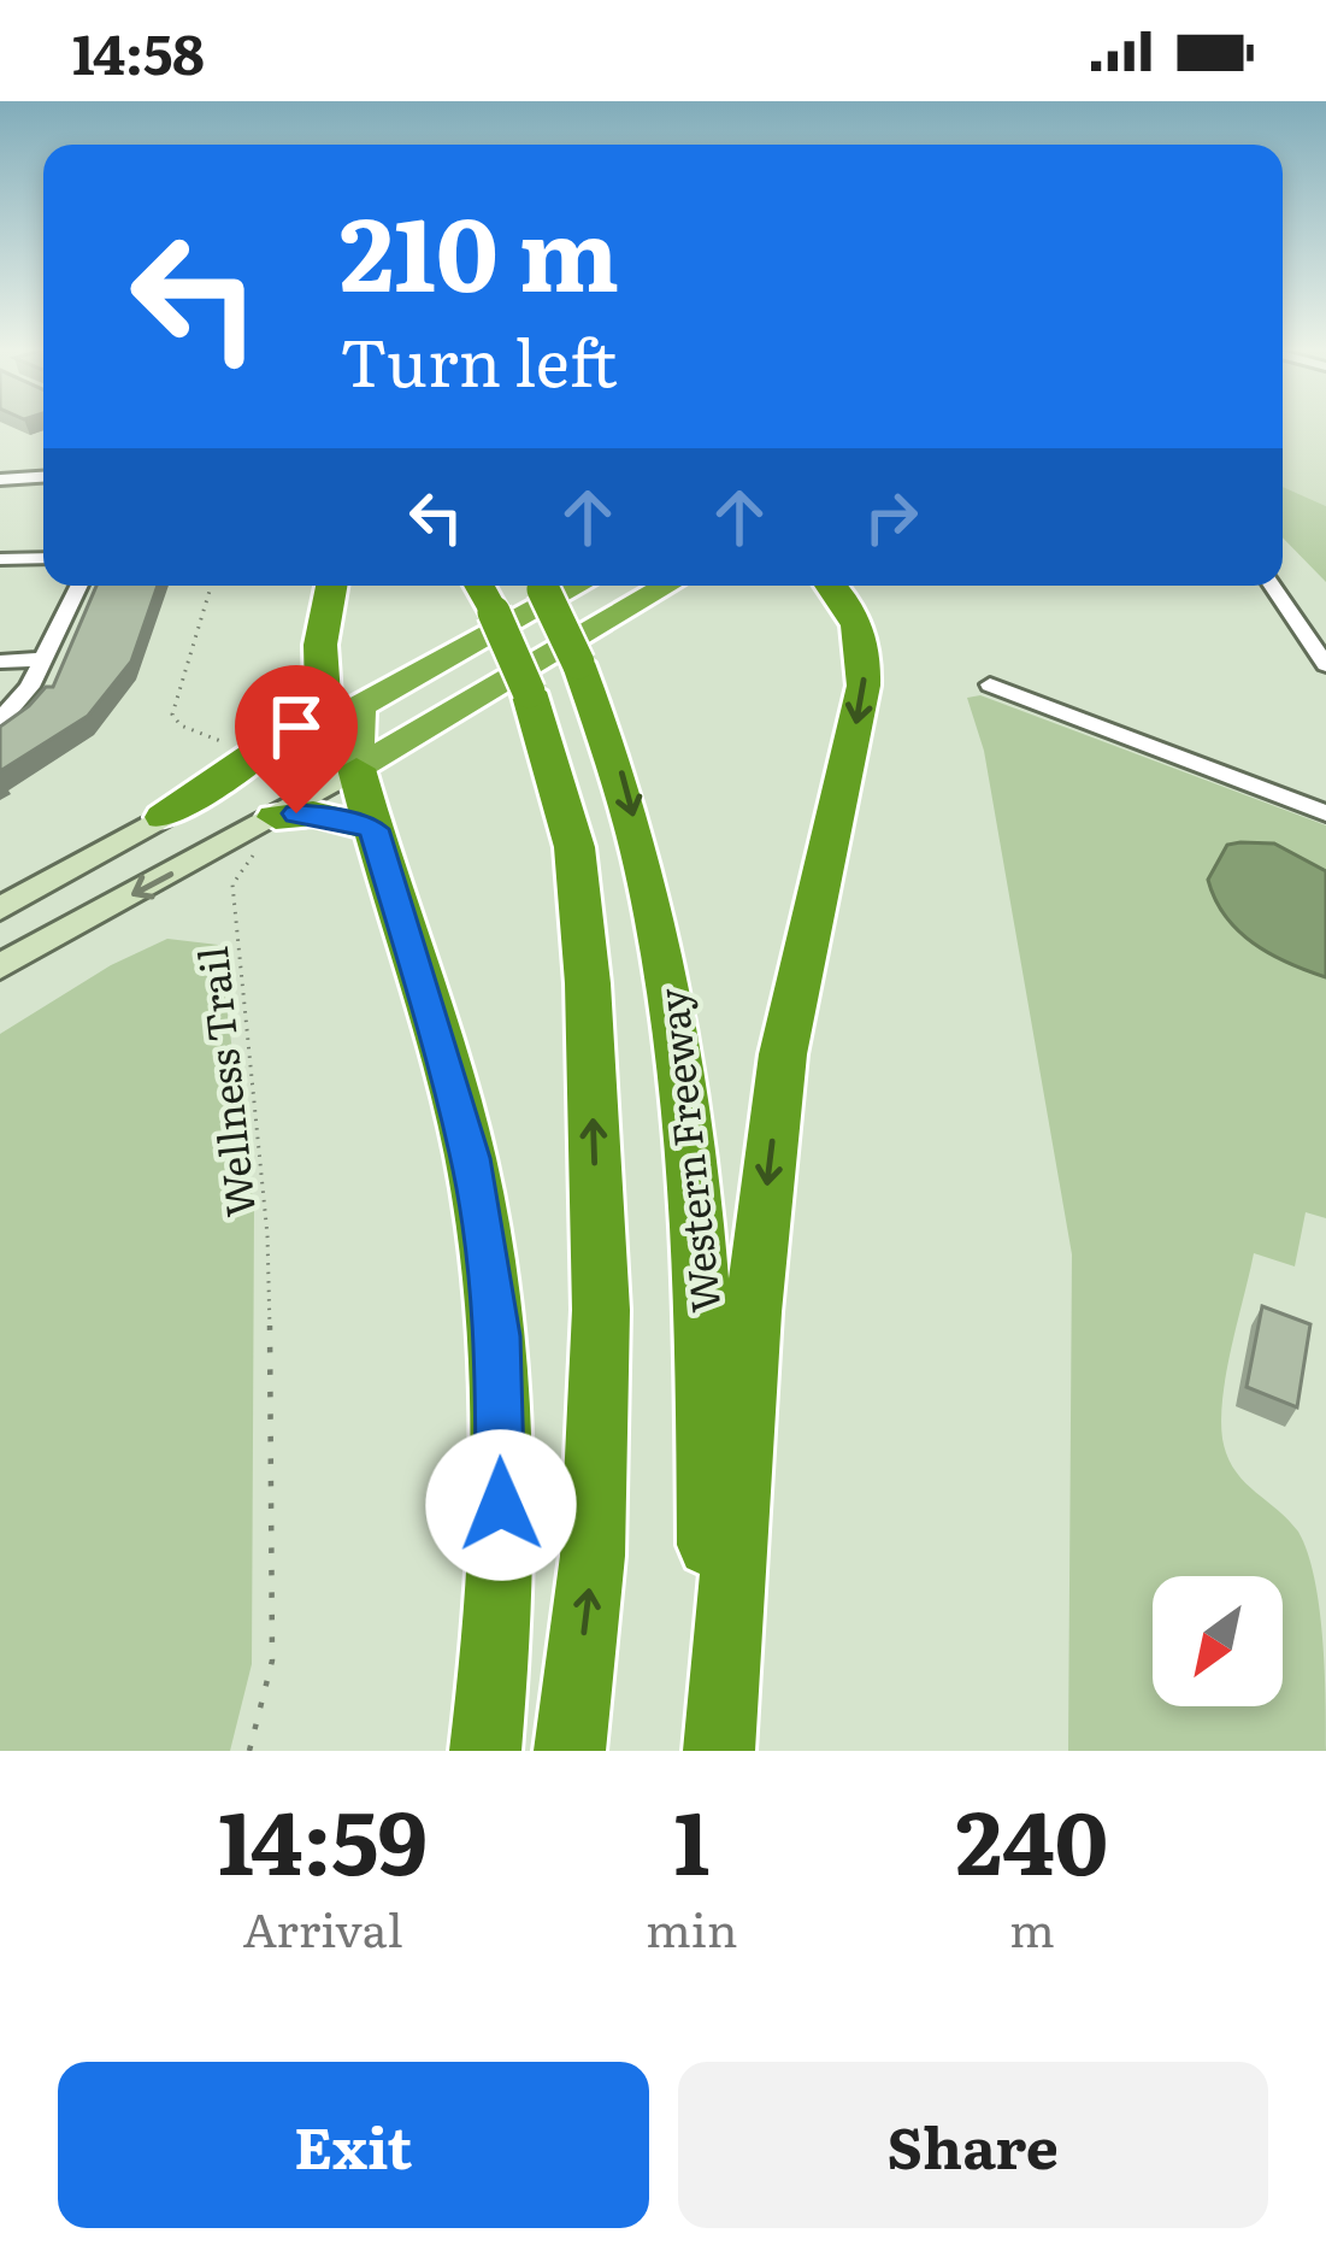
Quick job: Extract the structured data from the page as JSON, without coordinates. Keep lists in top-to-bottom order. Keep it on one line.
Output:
{"streets":{"highway":["Western Freeway"],"path":["Wellness Trail"]},"north":"bottom left","page":{"status":"14:58","turn":["210 m","Turn left"],"eta":["14:59","Arrival","1","min","240","m"],"buttons":["Exit","Share"]}}
